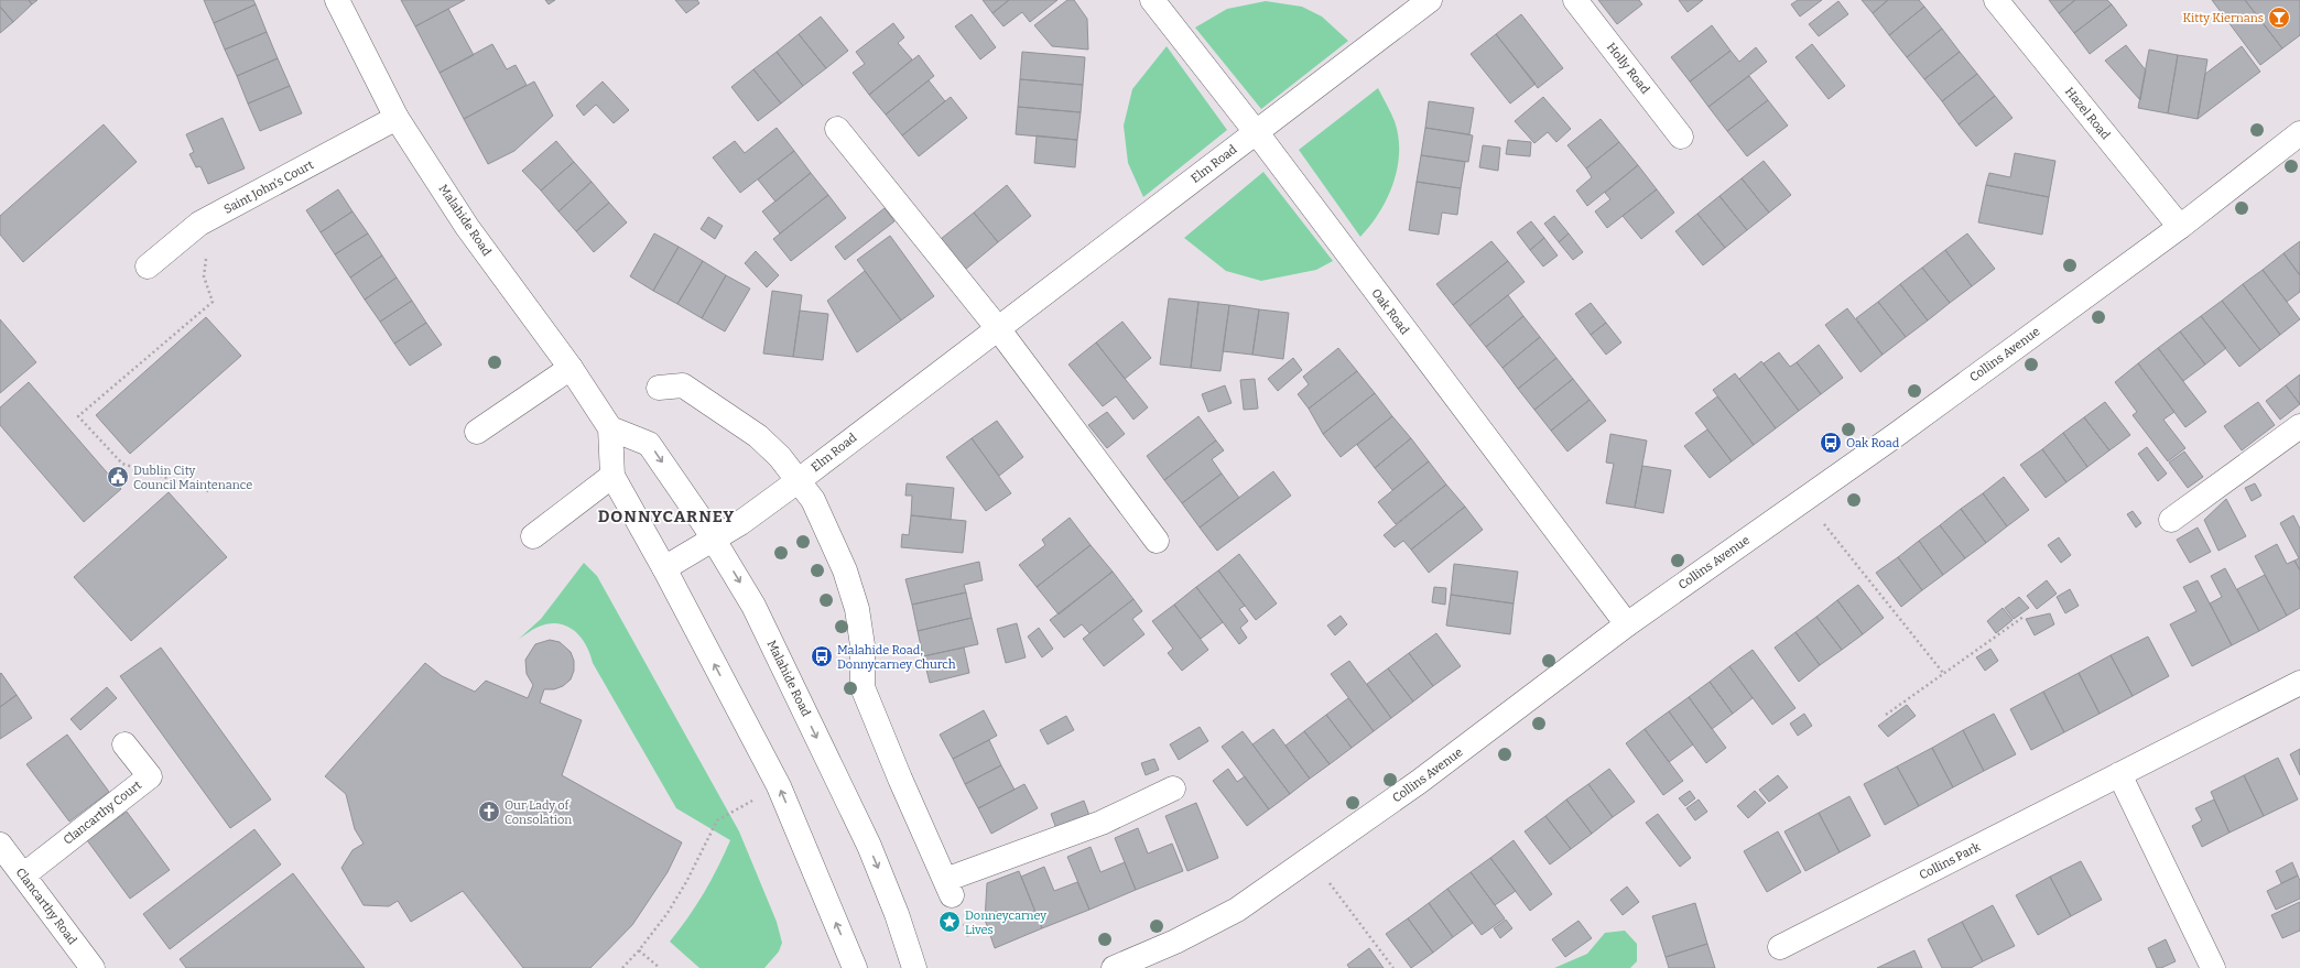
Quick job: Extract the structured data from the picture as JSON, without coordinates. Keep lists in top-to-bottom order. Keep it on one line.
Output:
{"streets":{"street":["Holly Road","Hazel Road","Elm Road","Saint John's Court","Malahide Road","Oak Road","Collins Avenue","Clancarthy Court","Collins Park","Clancarthy Road"]},"crossings":[["Hazel Road","Collins Avenue"],["Elm Road","Malahide Road"],["Elm Road","Oak Road"],["Saint John's Court","Malahide Road"],["Oak Road","Collins Avenue"],["Clancarthy Court","Clancarthy Road"]],"districts":["DONNYCARNEY"],"places":{"bar":["Kitty Kiernans"],"bus stop":["Oak Road","Malahide Road, Donnycarney Church"],"public building":["Dublin City Council Maintenance"],"church":["Our Lady of Consolation"],"place":["Donneycarney Lives"]}}
